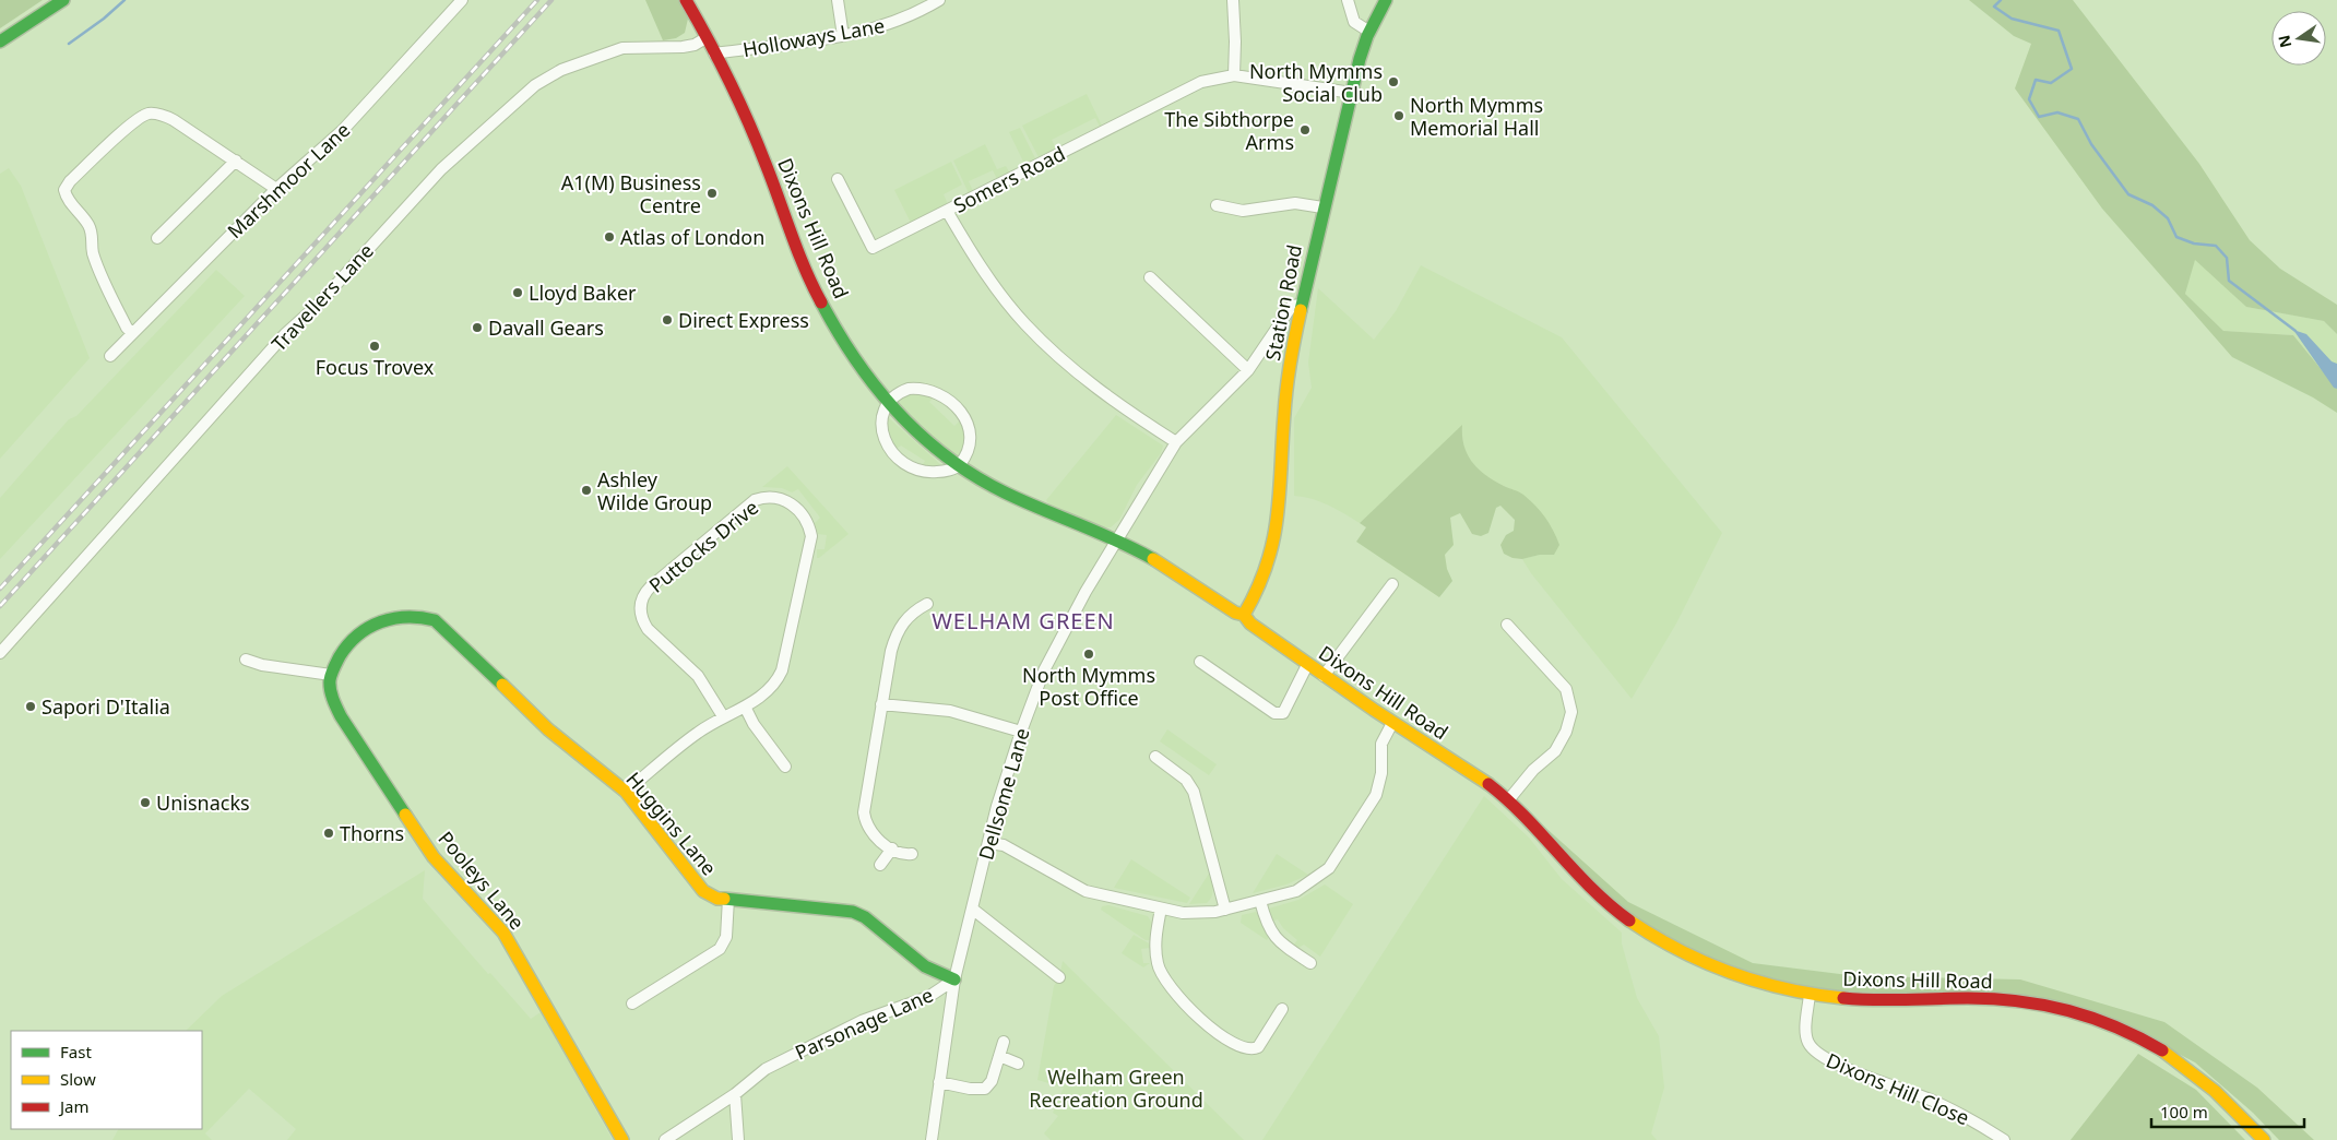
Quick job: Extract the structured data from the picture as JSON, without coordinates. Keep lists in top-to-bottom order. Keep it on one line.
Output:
{"streets":{"street":["Holloways Lane","Somers Road","Marshmoor Lane","Dixons Hill Road","Travellers Lane","Station Road","Puttocks Drive","Dellsome Lane","Huggins Lane","Pooleys Lane","Parsonage Lane","Dixons Hill Close"]},"crossings":[["Holloways Lane","Dixons Hill Road"],["Somers Road","Station Road"],["Somers Road","Dellsome Lane"],["Dixons Hill Road","Travellers Lane"],["Dixons Hill Road","Station Road"],["Dixons Hill Road","Dellsome Lane"],["Dixons Hill Road","Dixons Hill Close"],["Station Road","Dellsome Lane"],["Puttocks Drive","Huggins Lane"],["Dellsome Lane","Huggins Lane"],["Dellsome Lane","Parsonage Lane"],["Huggins Lane","Pooleys Lane"],["Huggins Lane","Parsonage Lane"]],"districts":["WELHAM GREEN"],"parks":["Welham Green Recreation Ground"],"places":["North Mymms Social Club","North Mymms Memorial Hall","The Sibthorpe Arms","A1(M) Business Centre","Atlas of London","Lloyd Baker","Direct Express","Davall Gears","Focus Trovex","Ashley Wilde Group","North Mymms Post Office","Sapori D'Italia","Unisnacks","Thorns"],"legend":["Fast","Slow","Jam"],"scale_bar":"100 m","north":"left"}
